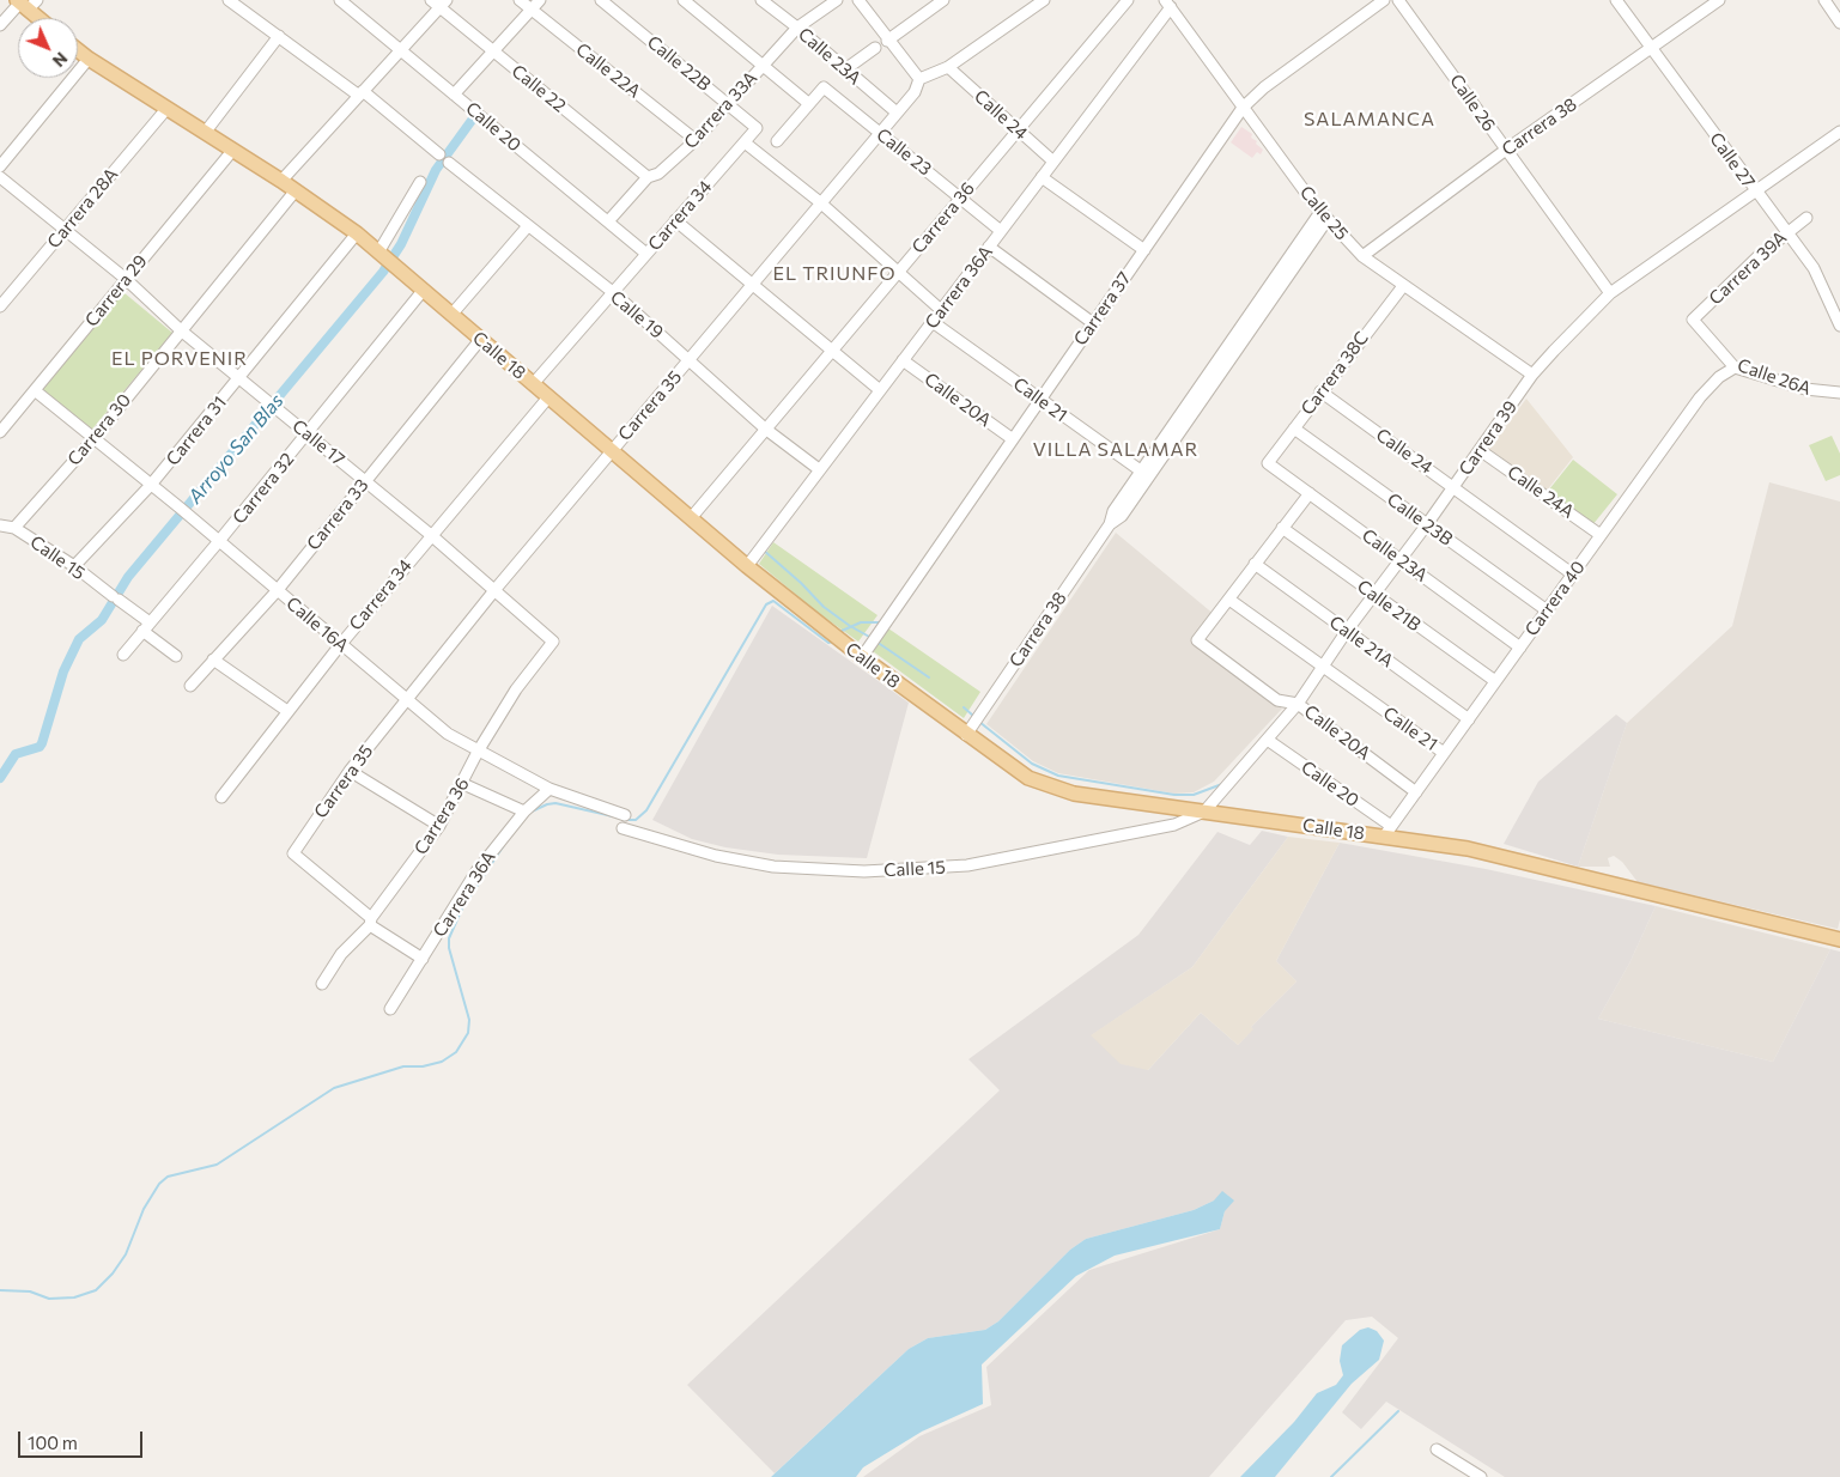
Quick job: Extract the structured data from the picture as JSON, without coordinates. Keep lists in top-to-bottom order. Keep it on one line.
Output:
{"streets":{"main road":["Calle 18"],"street":["Calle 23A","Calle 22B","Calle 22A","Calle 22","Calle 26","Carrera 33A","Calle 24","Calle 20","Carrera 38","Calle 23","Calle 27","Carrera 28A","Calle 25","Carrera 34","Carrera 36","Carrera 39A","Carrera 36A","Carrera 29","Carrera 37","Calle 19","Carrera 38C","Calle 26A","Calle 20A","Calle 21","Carrera 35","Carrera 30","Carrera 31","Carrera 39","Calle 17","Carrera 32","Calle 24A","Carrera 33","Calle 23B","Calle 15","Carrera 40","Calle 21B","Calle 16A","Calle 21A"]},"crossings":[["Calle 23A","Carrera 33A"],["Calle 23A","Carrera 38C"],["Calle 23A","Carrera 35"],["Calle 23A","Carrera 39"],["Calle 23A","Carrera 40"],["Calle 22B","Carrera 33A"],["Calle 22B","Carrera 34"],["Calle 22A","Carrera 33A"],["Calle 22","Carrera 33A"],["Calle 26","Carrera 38"],["Calle 26","Carrera 39"],["Carrera 33A","Calle 20"],["Calle 24","Carrera 36"],["Calle 24","Carrera 36A"],["Calle 24","Carrera 38C"],["Calle 24","Carrera 39"],["Calle 24","Carrera 40"],["Calle 20","Carrera 34"],["Calle 20","Calle 18"],["Calle 20","Carrera 39"],["Calle 20","Carrera 40"],["Carrera 38","Calle 27"],["Carrera 38","Calle 25"],["Carrera 38","Calle 18"],["Carrera 38","Calle 21"],["Calle 23","Carrera 36"],["Calle 23","Carrera 36A"],["Calle 23","Carrera 35"],["Calle 27","Carrera 39A"],["Calle 27","Carrera 39"],["Carrera 28A","Calle 18"],["Carrera 28A","Calle 17"],["Calle 25","Carrera 36A"],["Calle 25","Carrera 37"],["Calle 25","Carrera 38C"],["Calle 25","Carrera 39"],["Carrera 34","Calle 19"],["Carrera 34","Calle 18"],["Carrera 34","Calle 17"],["Carrera 34","Calle 16A"],["Carrera 36","Calle 19"],["Carrera 36","Calle 18"],["Carrera 36","Carrera 35"],["Carrera 36","Calle 17"],["Carrera 36","Calle 16A"],["Carrera 39A","Calle 26A"],["Carrera 36A","Calle 19"],["Carrera 36A","Calle 18"],["Carrera 36A","Calle 20A"],["Carrera 36A","Calle 21"],["Carrera 36A","Calle 16A"],["Carrera 29","Calle 18"],["Carrera 29","Calle 17"],["Carrera 29","Calle 16A"],["Carrera 37","Calle 18"],["Carrera 37","Calle 20A"],["Carrera 37","Calle 21"],["Calle 19","Carrera 35"],["Calle 18","Carrera 35"],["Calle 18","Carrera 30"],["Calle 18","Carrera 31"],["Calle 18","Carrera 39"],["Calle 18","Carrera 32"],["Calle 18","Carrera 33"],["Calle 18","Calle 15"],["Calle 18","Carrera 40"],["Carrera 38C","Calle 23B"],["Calle 26A","Carrera 40"],["Calle 20A","Calle 21"],["Calle 20A","Carrera 39"],["Calle 20A","Carrera 40"],["Calle 21","Carrera 39"],["Calle 21","Carrera 40"],["Carrera 35","Calle 17"],["Carrera 35","Calle 16A"],["Carrera 30","Calle 17"],["Carrera 30","Calle 15"],["Carrera 30","Calle 16A"],["Carrera 31","Calle 17"],["Carrera 31","Calle 15"],["Carrera 31","Calle 16A"],["Carrera 39","Calle 24A"],["Carrera 39","Calle 23B"],["Carrera 39","Calle 15"],["Carrera 39","Calle 21B"],["Carrera 39","Calle 21A"],["Calle 17","Carrera 32"],["Calle 17","Carrera 33"],["Carrera 32","Calle 15"],["Carrera 32","Calle 16A"],["Calle 24A","Carrera 40"],["Carrera 33","Calle 16A"],["Calle 23B","Carrera 40"],["Carrera 40","Calle 21B"],["Carrera 40","Calle 21A"]],"districts":["SALAMANCA","EL TRIUNFO","EL PORVENIR","VILLA SALAMAR"],"water":["Arroyo San Blas"],"scale_bar":"100 m","north":"bottom right"}
